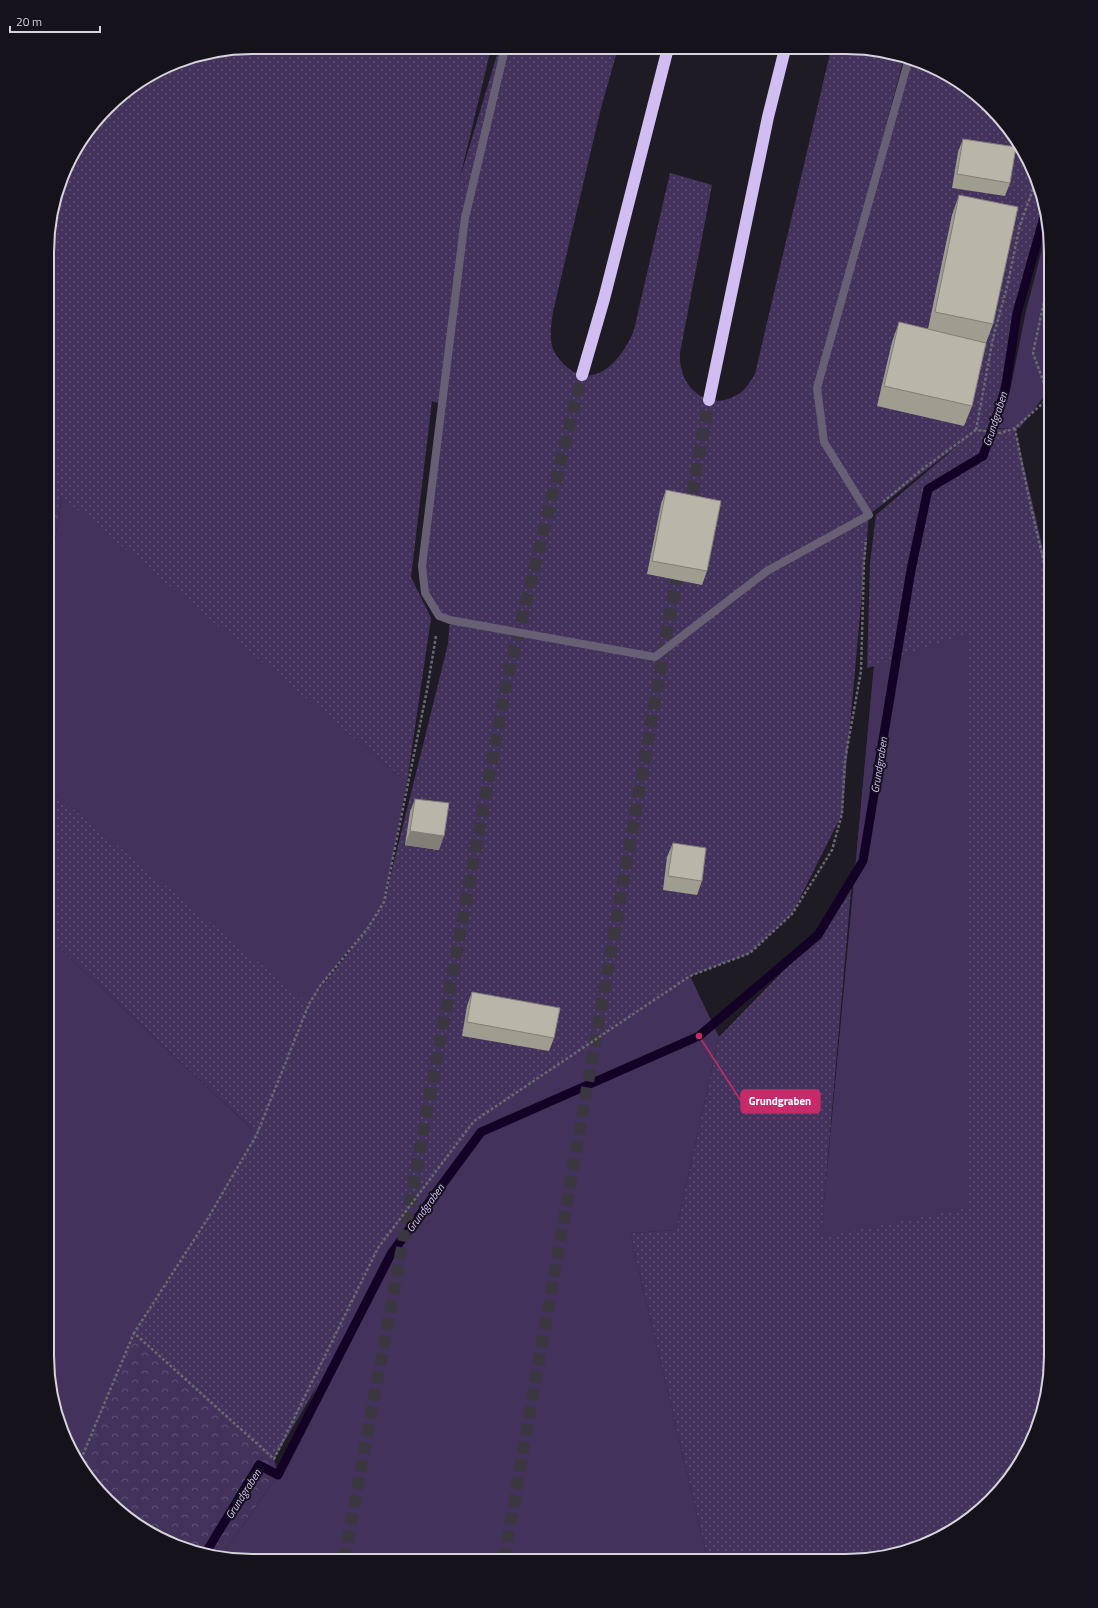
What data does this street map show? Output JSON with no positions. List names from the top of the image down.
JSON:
{
  "water": ["Grundgraben"],
  "places": ["Grundgraben"],
  "scale_bar": "20 m"
}
